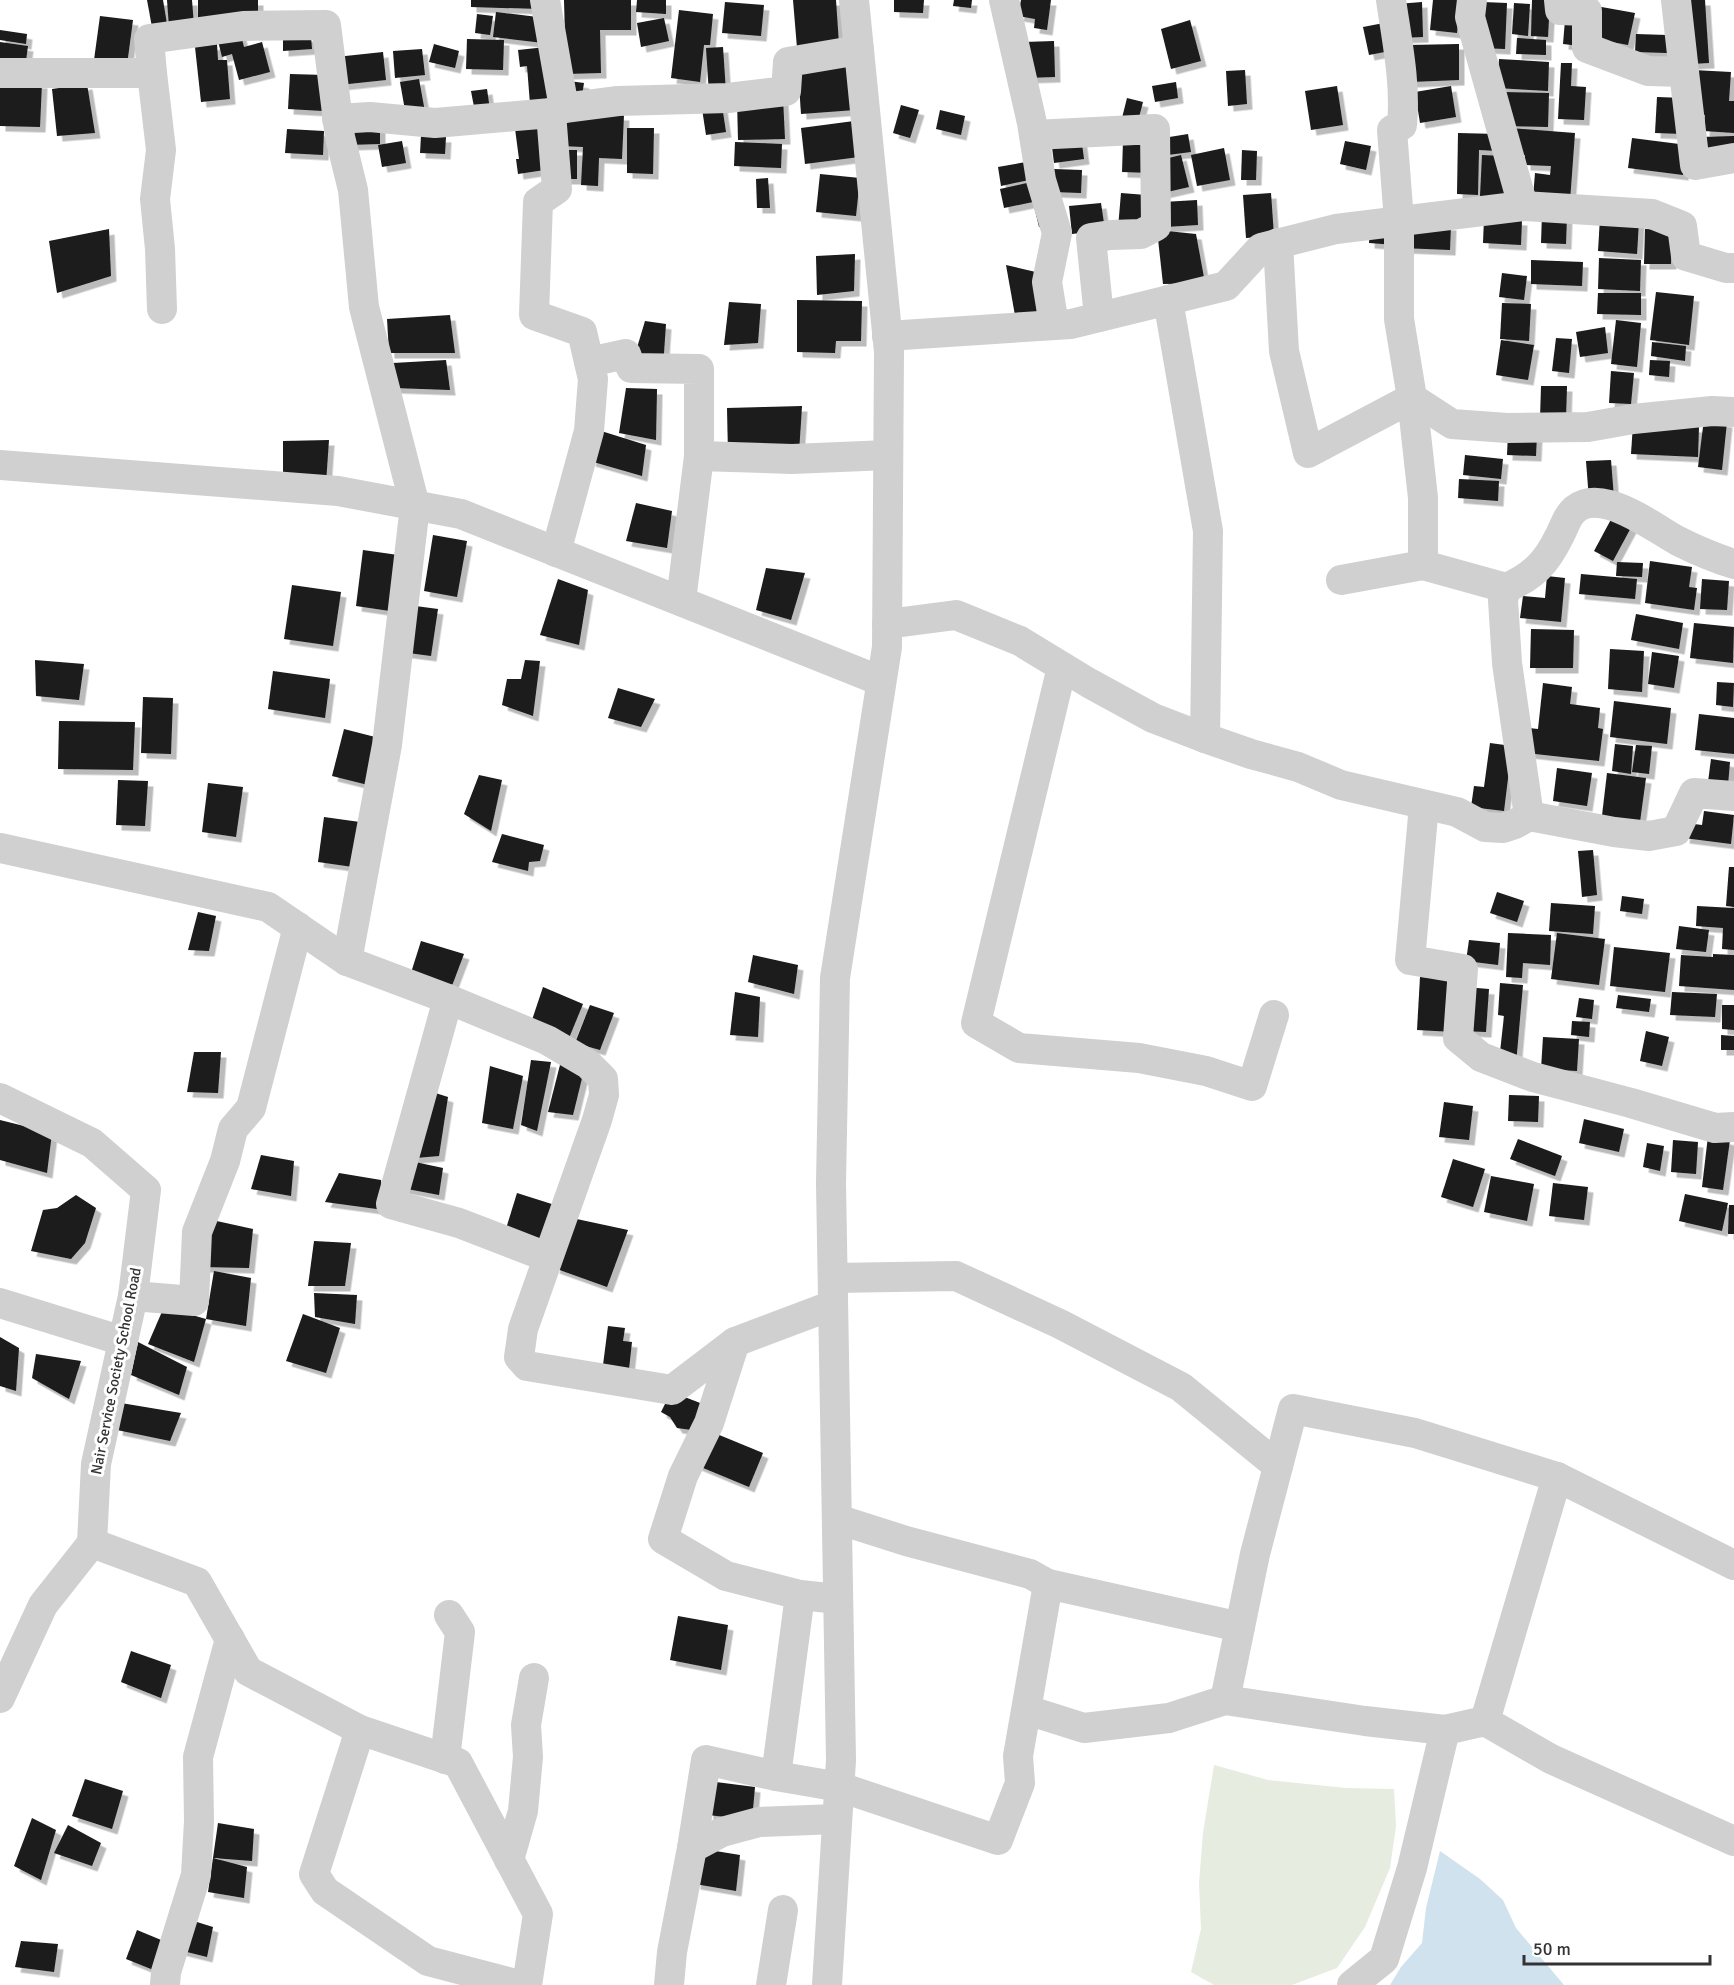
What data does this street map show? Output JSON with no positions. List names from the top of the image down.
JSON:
{
  "streets": {
    "street": ["Nair Service Society School Road"]
  },
  "scale_bar": "50 m"
}
